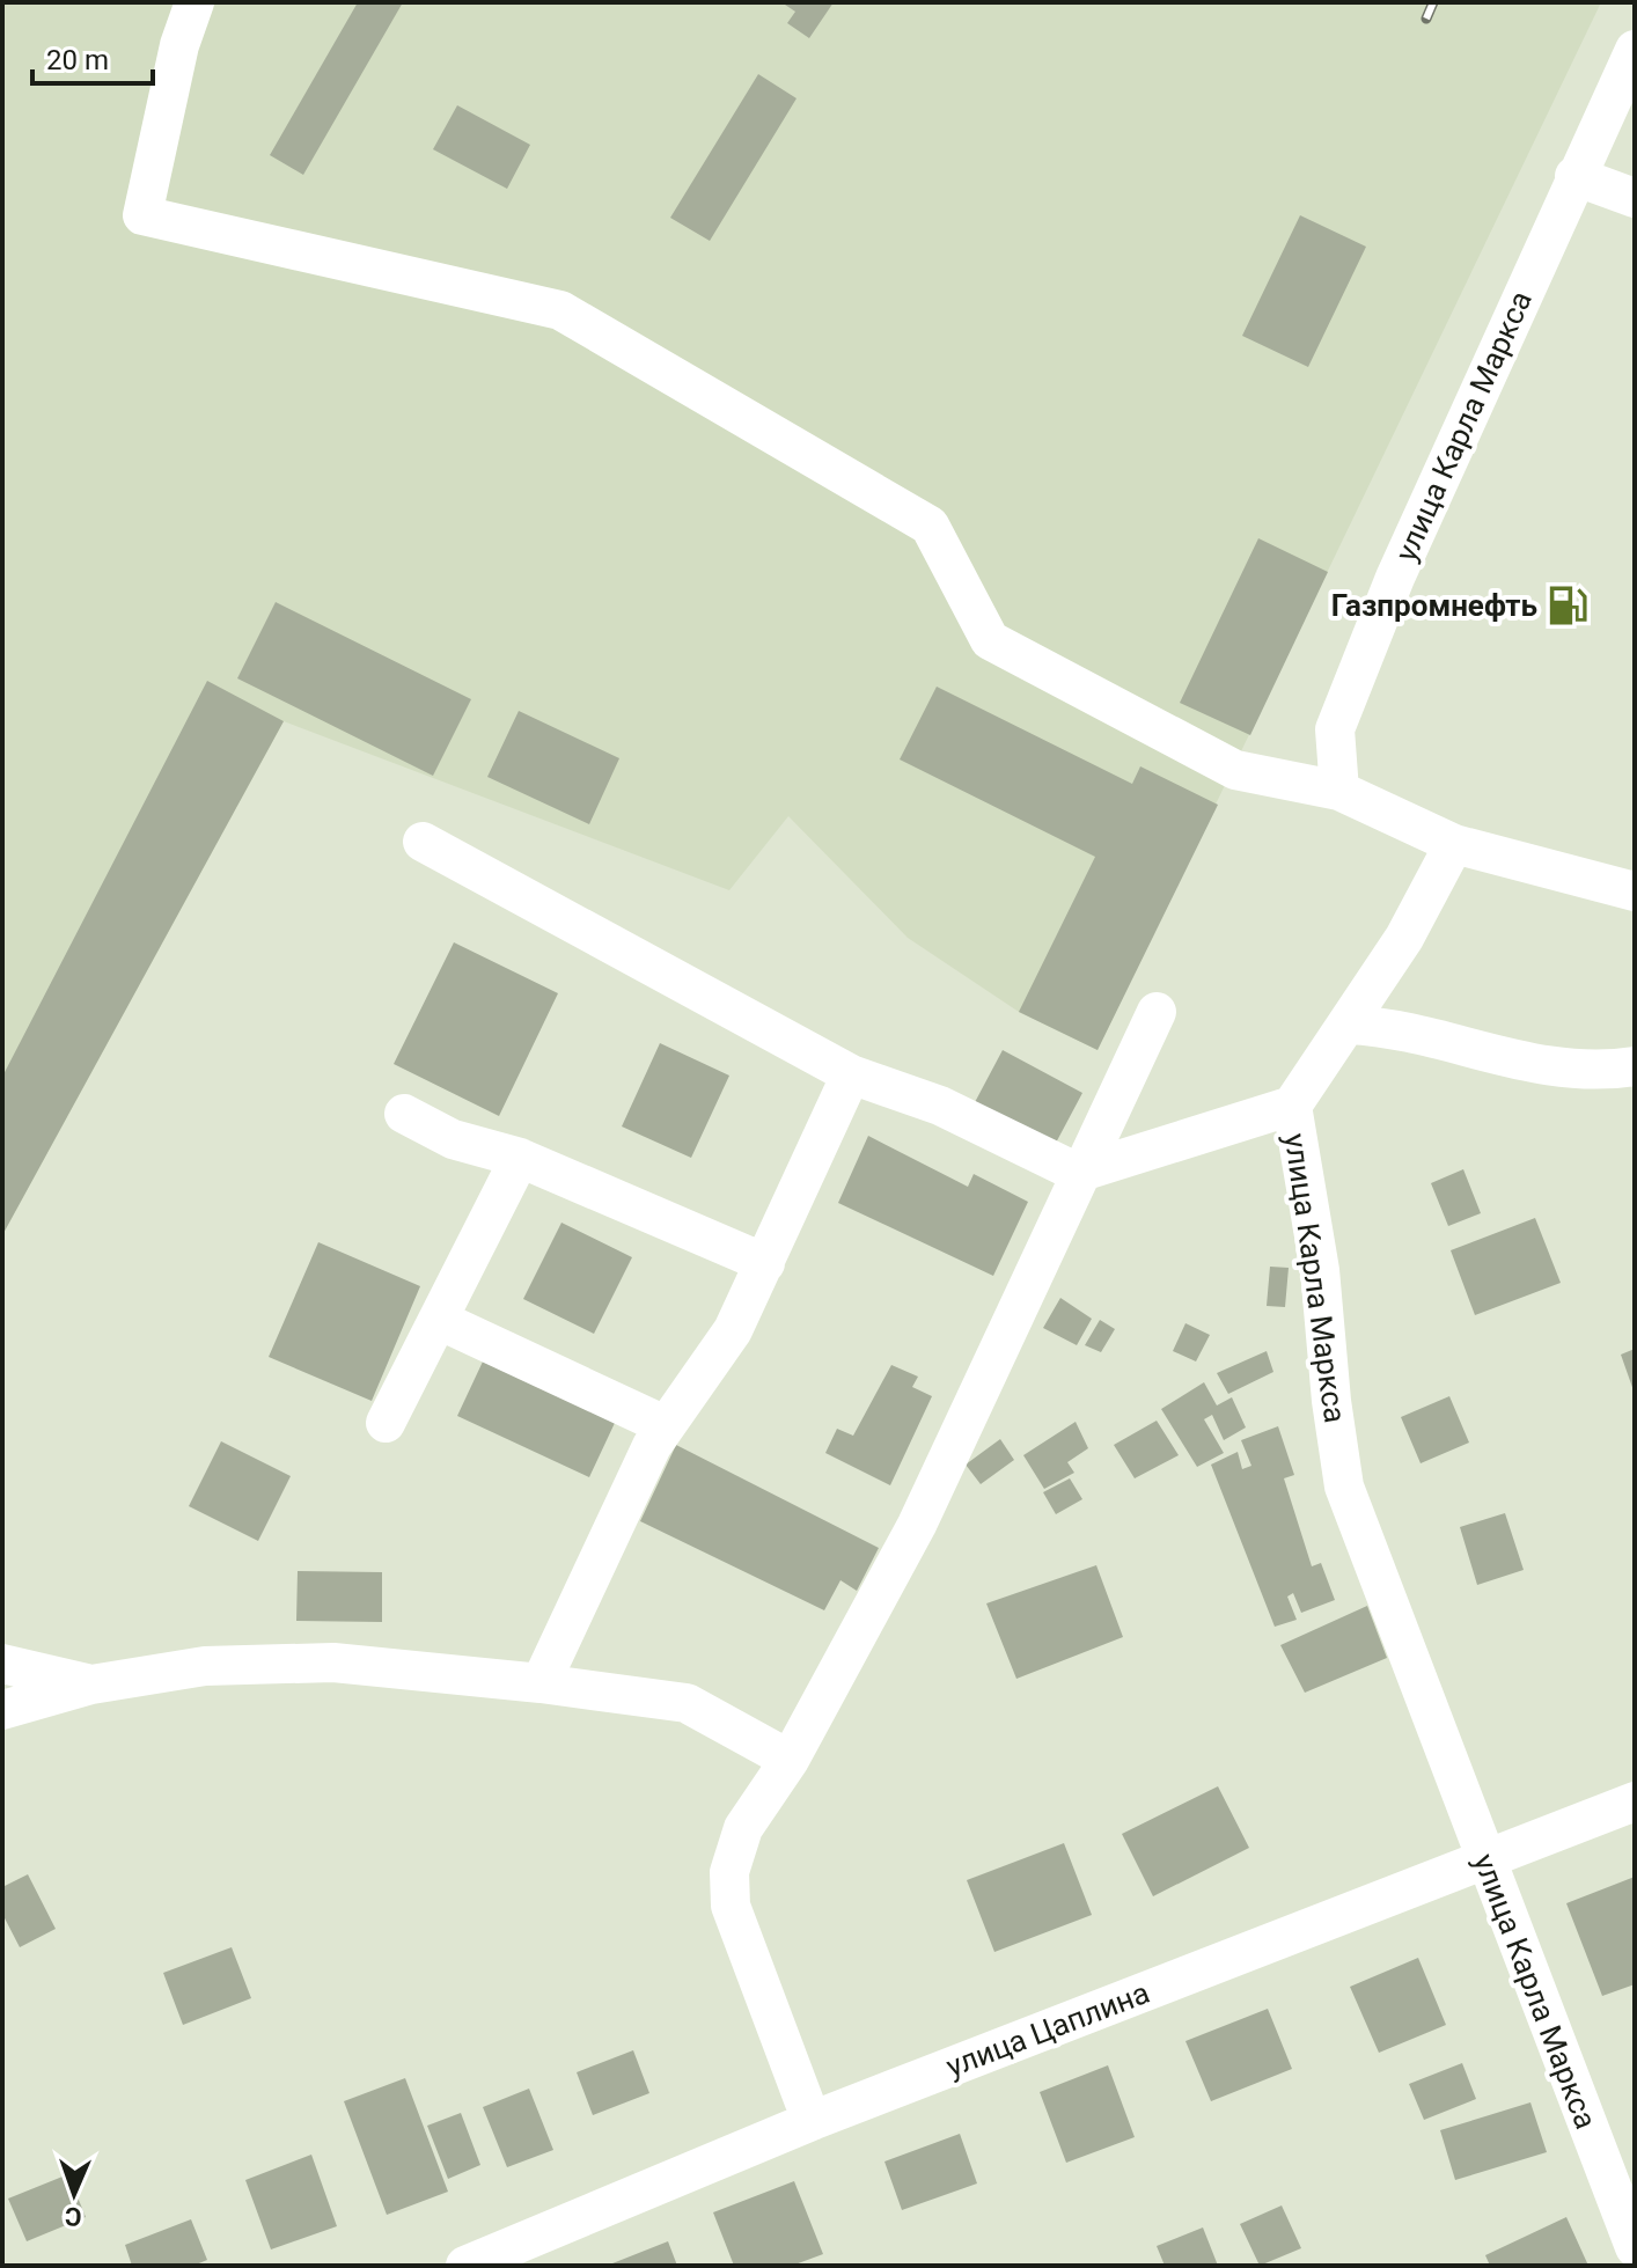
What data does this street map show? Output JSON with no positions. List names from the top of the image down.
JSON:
{
  "streets": {
    "street": ["улица Карла Маркса", "улица Цаплина"]
  },
  "crossings": [
    ["улица Карла Маркса", "улица Цаплина"]
  ],
  "places": {
    "fuel station": ["Газпромнефть"]
  },
  "scale_bar": "20 m",
  "north": "bottom"
}
